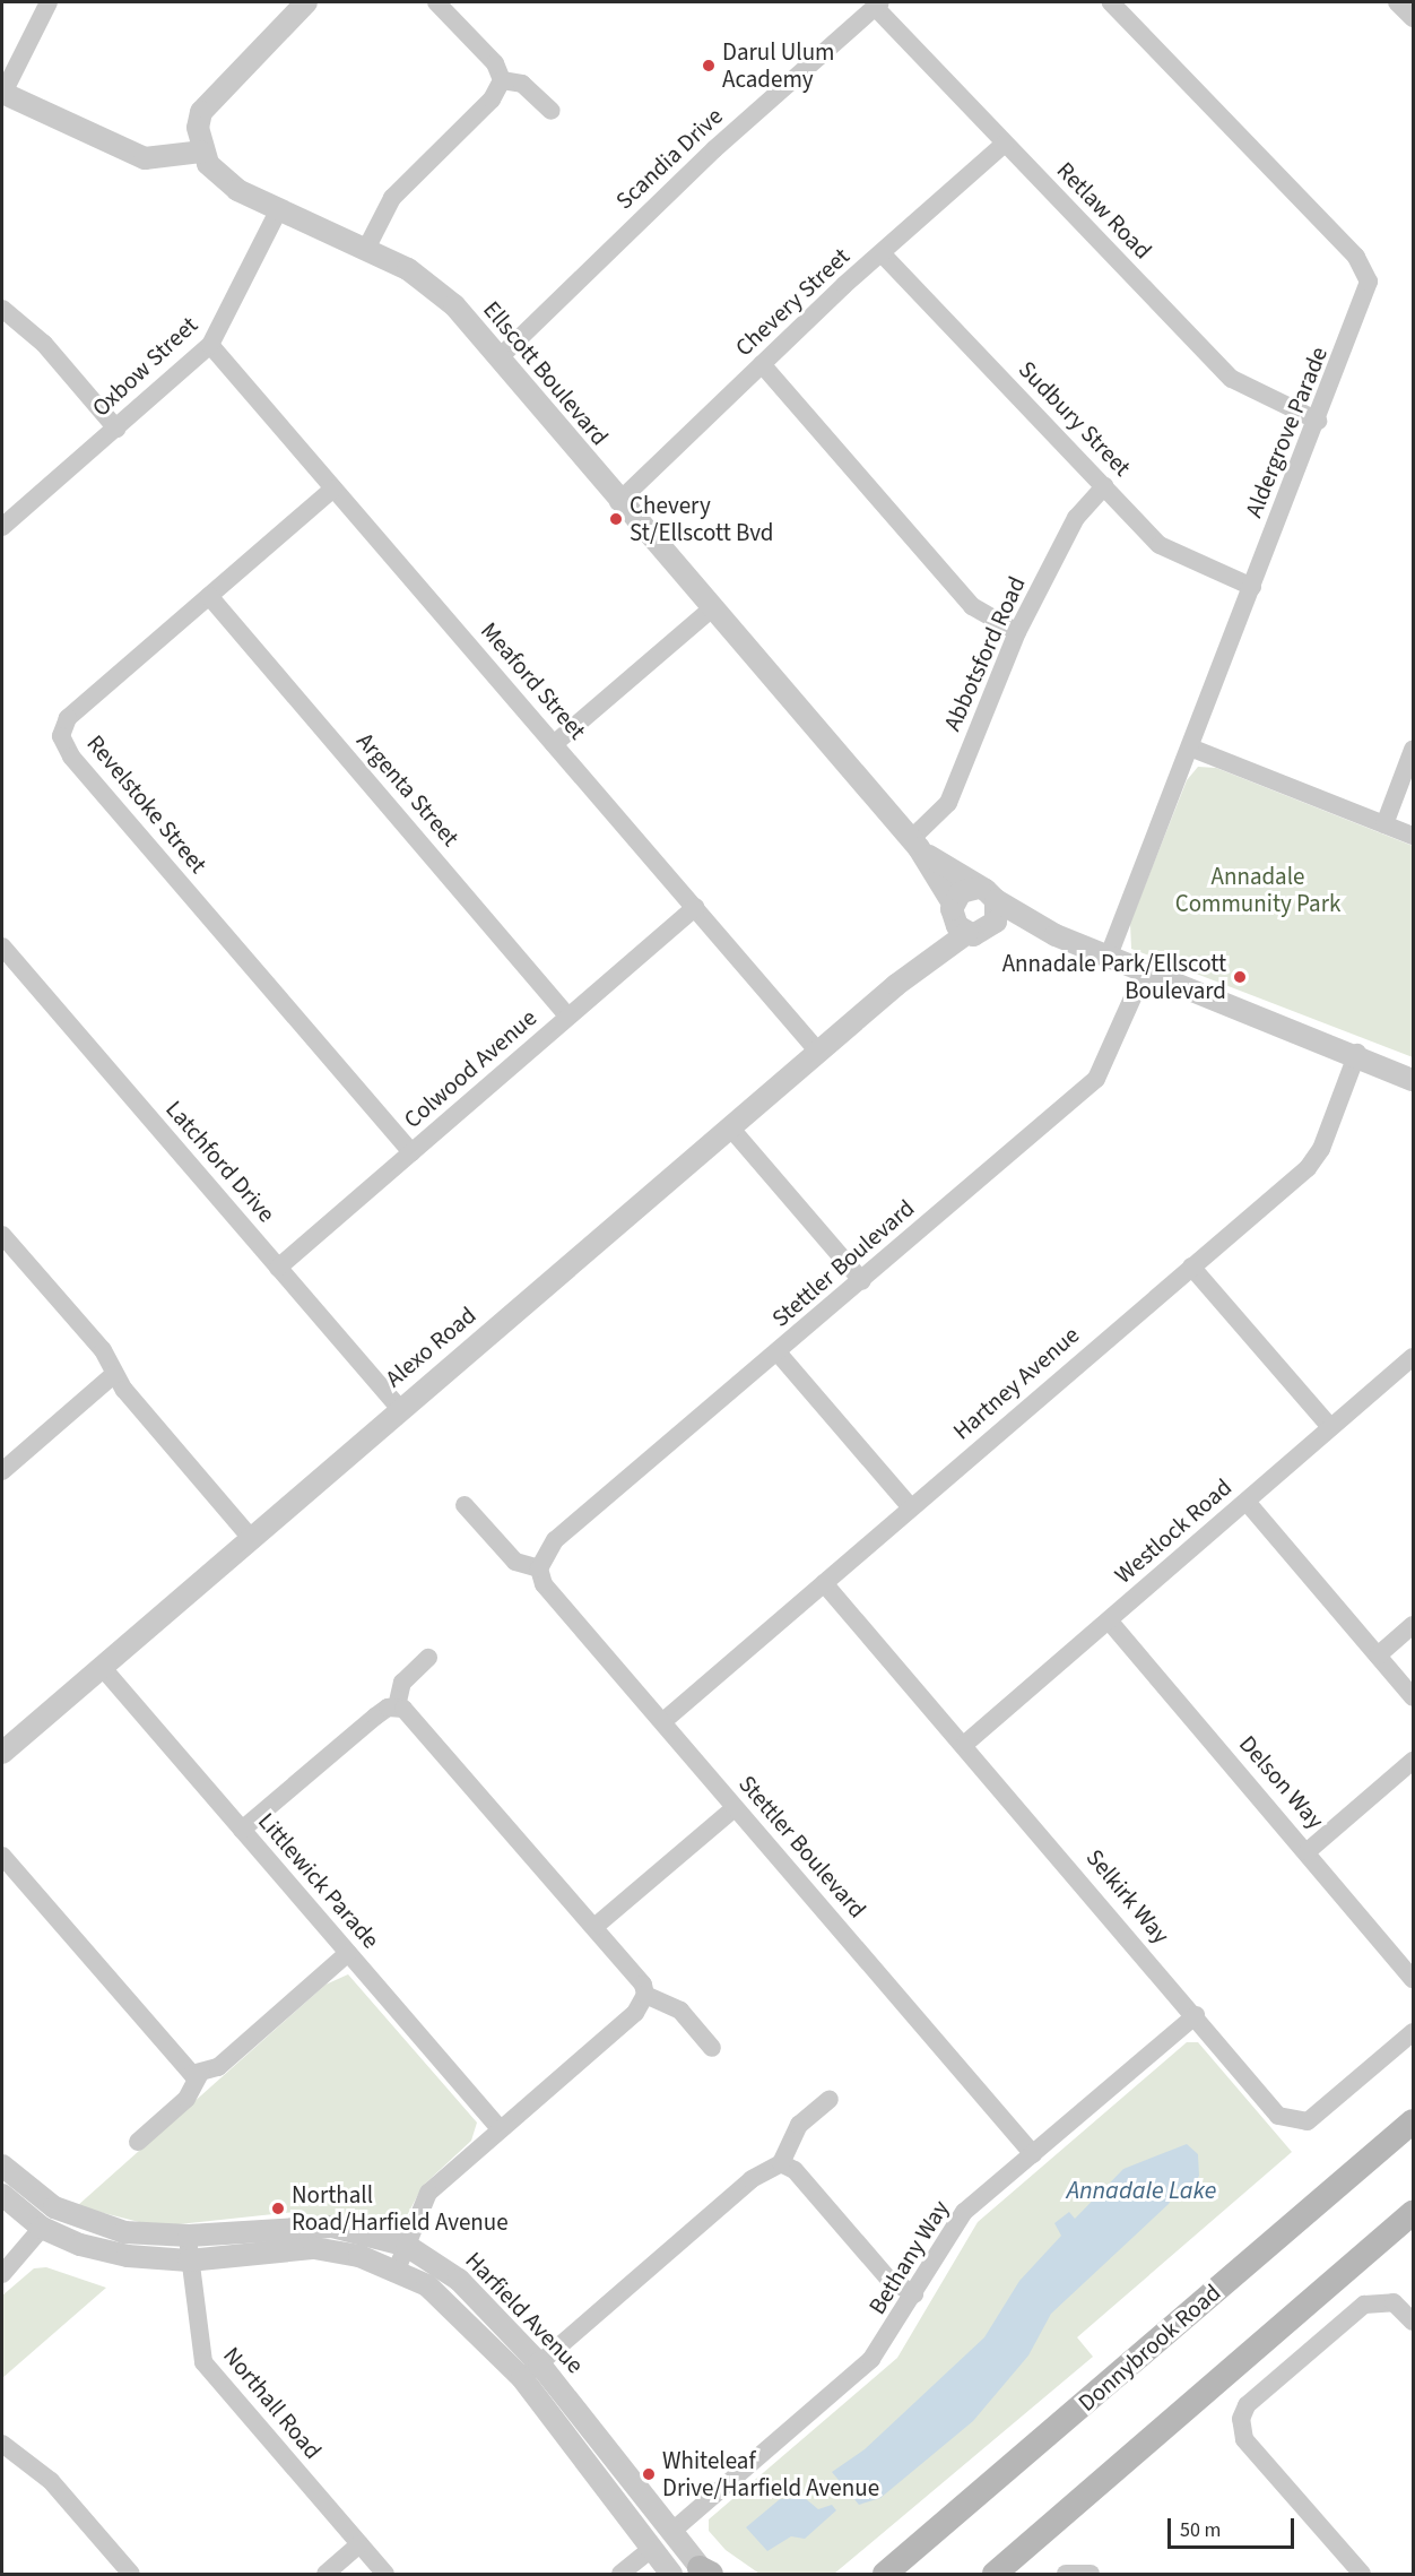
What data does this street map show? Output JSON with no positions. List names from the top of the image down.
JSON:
{
  "streets": {
    "main road": ["Donnybrook Road"],
    "street": [
      "Scandia Drive",
      "Retlaw Road",
      "Chevery Street",
      "Oxbow Street",
      "Ellscott Boulevard",
      "Sudbury Street",
      "Aldergrove Parade",
      "Abbotsford Road",
      "Meaford Street",
      "Argenta Street",
      "Revelstoke Street",
      "Colwood Avenue",
      "Latchford Drive",
      "Stettler Boulevard",
      "Alexo Road",
      "Hartney Avenue",
      "Westlock Road",
      "Delson Way",
      "Littlewick Parade",
      "Selkirk Way",
      "Bethany Way",
      "Harfield Avenue",
      "Northall Road"
    ]
  },
  "crossings": [
    ["Scandia Drive", "Retlaw Road"],
    ["Scandia Drive", "Ellscott Boulevard"],
    ["Retlaw Road", "Chevery Street"],
    ["Retlaw Road", "Aldergrove Parade"],
    ["Chevery Street", "Ellscott Boulevard"],
    ["Chevery Street", "Sudbury Street"],
    ["Oxbow Street", "Ellscott Boulevard"],
    ["Oxbow Street", "Meaford Street"],
    ["Ellscott Boulevard", "Aldergrove Parade"],
    ["Ellscott Boulevard", "Abbotsford Road"],
    ["Ellscott Boulevard", "Stettler Boulevard"],
    ["Ellscott Boulevard", "Alexo Road"],
    ["Ellscott Boulevard", "Hartney Avenue"],
    ["Sudbury Street", "Aldergrove Parade"],
    ["Sudbury Street", "Abbotsford Road"],
    ["Meaford Street", "Revelstoke Street"],
    ["Meaford Street", "Colwood Avenue"],
    ["Meaford Street", "Alexo Road"],
    ["Argenta Street", "Revelstoke Street"],
    ["Argenta Street", "Colwood Avenue"],
    ["Revelstoke Street", "Colwood Avenue"],
    ["Colwood Avenue", "Latchford Drive"],
    ["Latchford Drive", "Alexo Road"],
    ["Stettler Boulevard", "Hartney Avenue"],
    ["Stettler Boulevard", "Bethany Way"],
    ["Alexo Road", "Littlewick Parade"],
    ["Hartney Avenue", "Selkirk Way"],
    ["Westlock Road", "Delson Way"],
    ["Westlock Road", "Selkirk Way"],
    ["Selkirk Way", "Bethany Way"],
    ["Bethany Way", "Harfield Avenue"],
    ["Harfield Avenue", "Northall Road"]
  ],
  "water": ["Annadale Lake"],
  "parks": ["Annadale Community Park"],
  "places": [
    "Darul Ulum Academy",
    "Chevery St/Ellscott Bvd",
    "Annadale Park/Ellscott Boulevard",
    "Northall Road/Harfield Avenue",
    "Whiteleaf Drive/Harfield Avenue"
  ],
  "scale_bar": "50 m"
}
